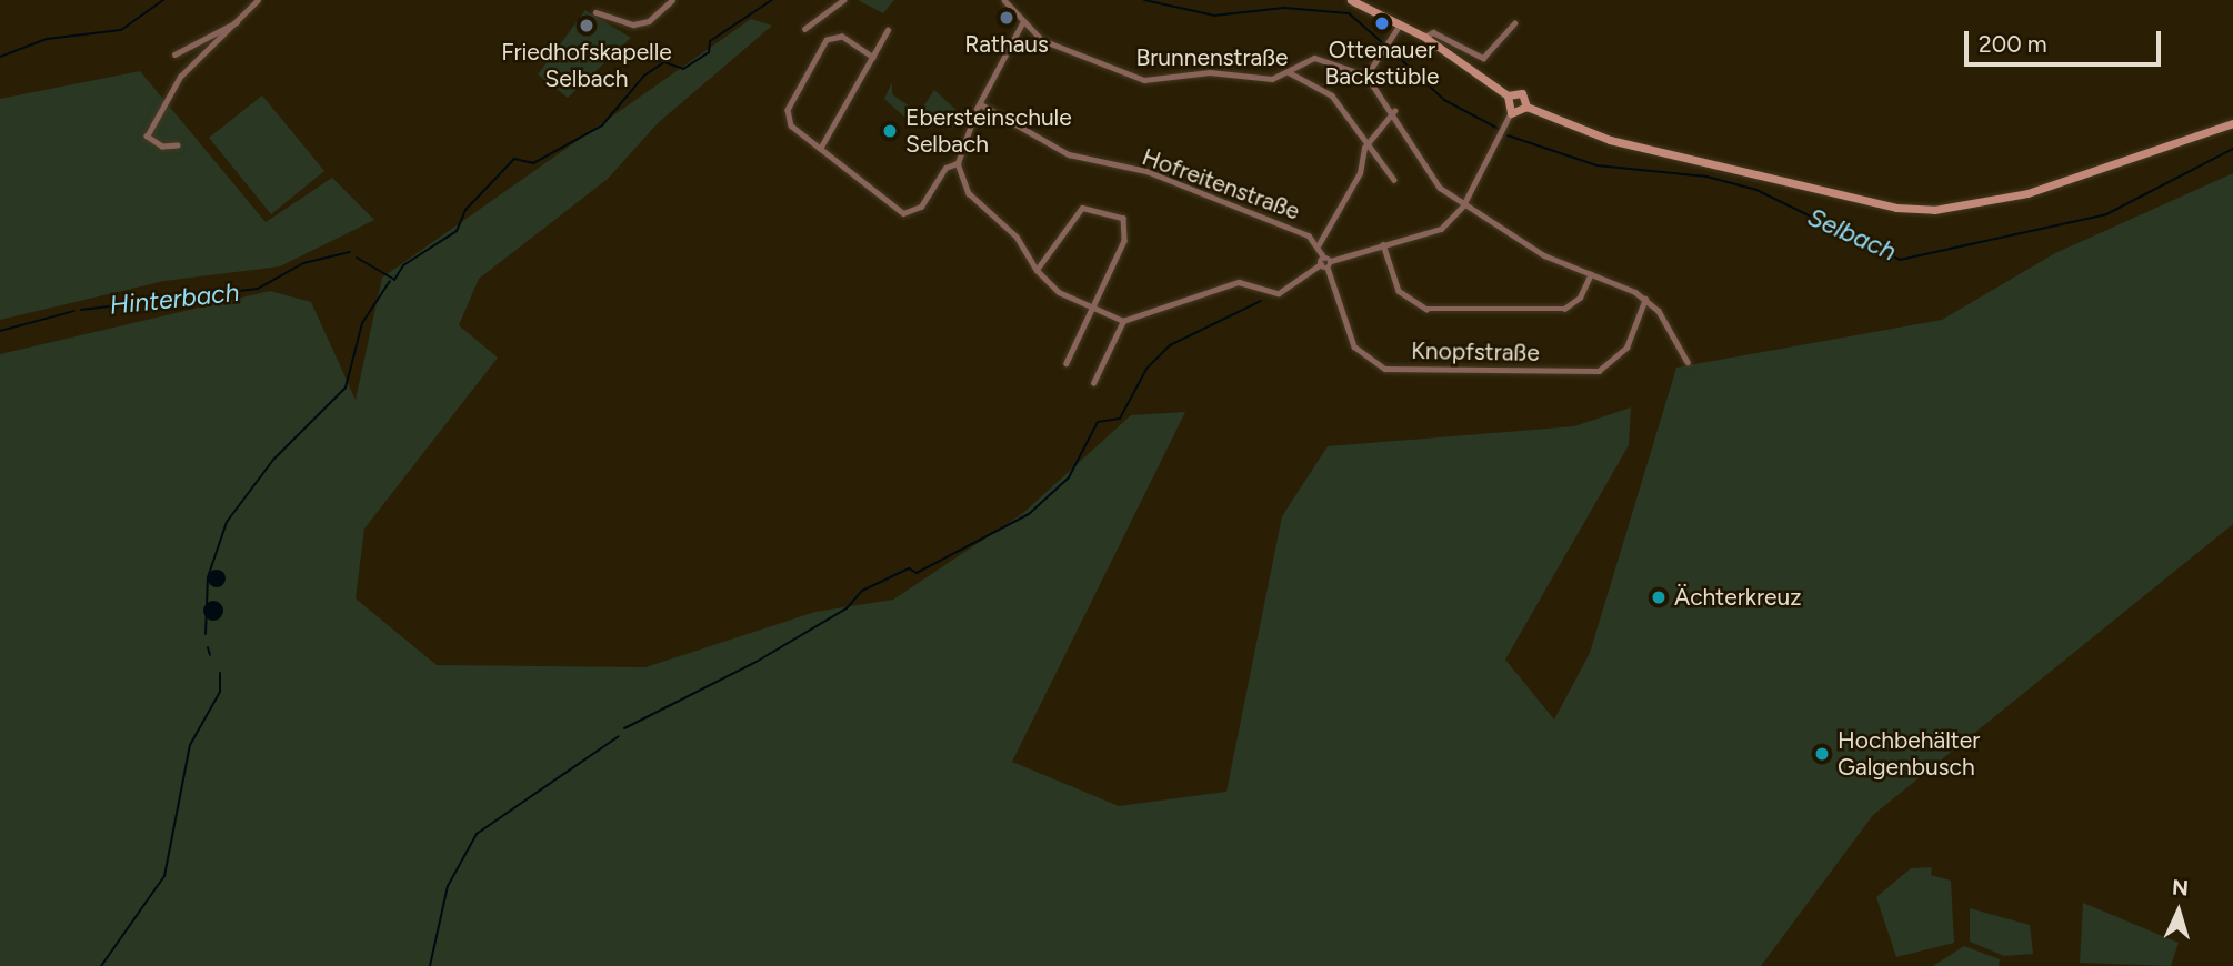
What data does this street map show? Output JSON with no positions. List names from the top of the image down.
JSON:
{
  "streets": {
    "street": ["Brunnenstraße", "Hofreitenstraße", "Knopfstraße"]
  },
  "crossings": [
    ["Brunnenstraße", "Hofreitenstraße"]
  ],
  "water": ["Selbach", "Hinterbach"],
  "places": [
    "Rathaus",
    "Ottenauer Backstüble",
    "Friedhofskapelle Selbach",
    "Ebersteinschule Selbach",
    "Ächterkreuz",
    "Hochbehälter Galgenbusch"
  ],
  "scale_bar": "200 m",
  "north": "top"
}
